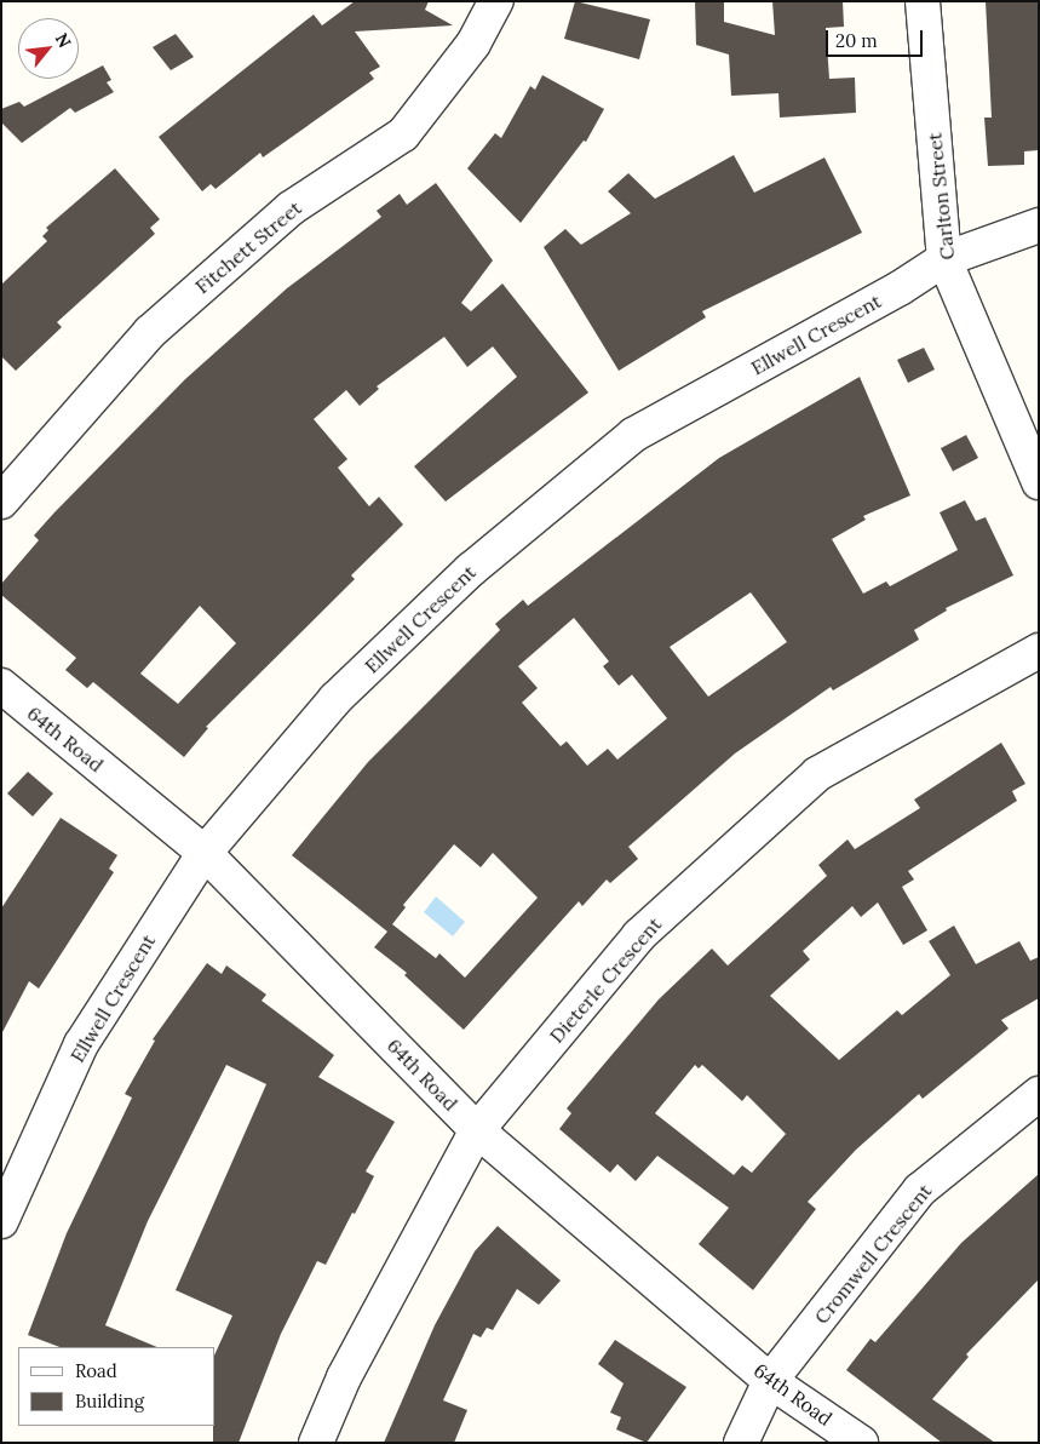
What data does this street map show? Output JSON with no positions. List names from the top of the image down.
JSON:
{
  "streets": {
    "street": [
      "Carlton Street",
      "Fitchett Street",
      "Ellwell Crescent",
      "64th Road",
      "Dieterle Crescent",
      "Cromwell Crescent"
    ]
  },
  "crossings": [
    ["Carlton Street", "Ellwell Crescent"],
    ["Ellwell Crescent", "64th Road"],
    ["64th Road", "Dieterle Crescent"],
    ["64th Road", "Cromwell Crescent"]
  ],
  "legend": ["Road", "Building"],
  "scale_bar": "20 m",
  "north": "top right"
}
